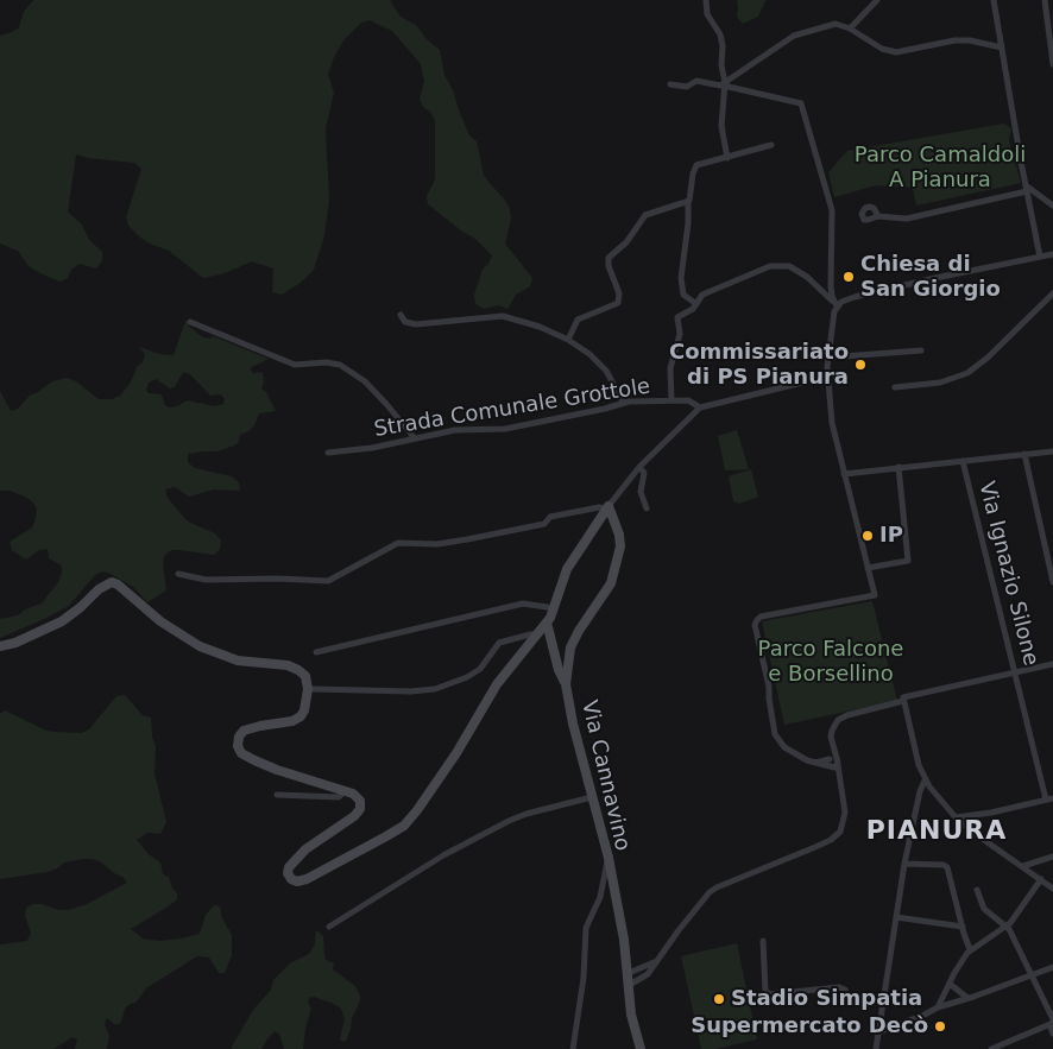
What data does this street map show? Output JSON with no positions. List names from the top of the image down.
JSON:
{
  "streets": {
    "street": ["Strada Comunale Grottole", "Via Ignazio Silone", "Via Cannavino"]
  },
  "districts": ["PIANURA"],
  "parks": ["Parco Camaldoli A Pianura", "Parco Falcone e Borsellino"],
  "places": [
    "Chiesa di San Giorgio",
    "Commissariato di PS Pianura",
    "IP",
    "Stadio Simpatia",
    "Supermercato Decò"
  ]
}
